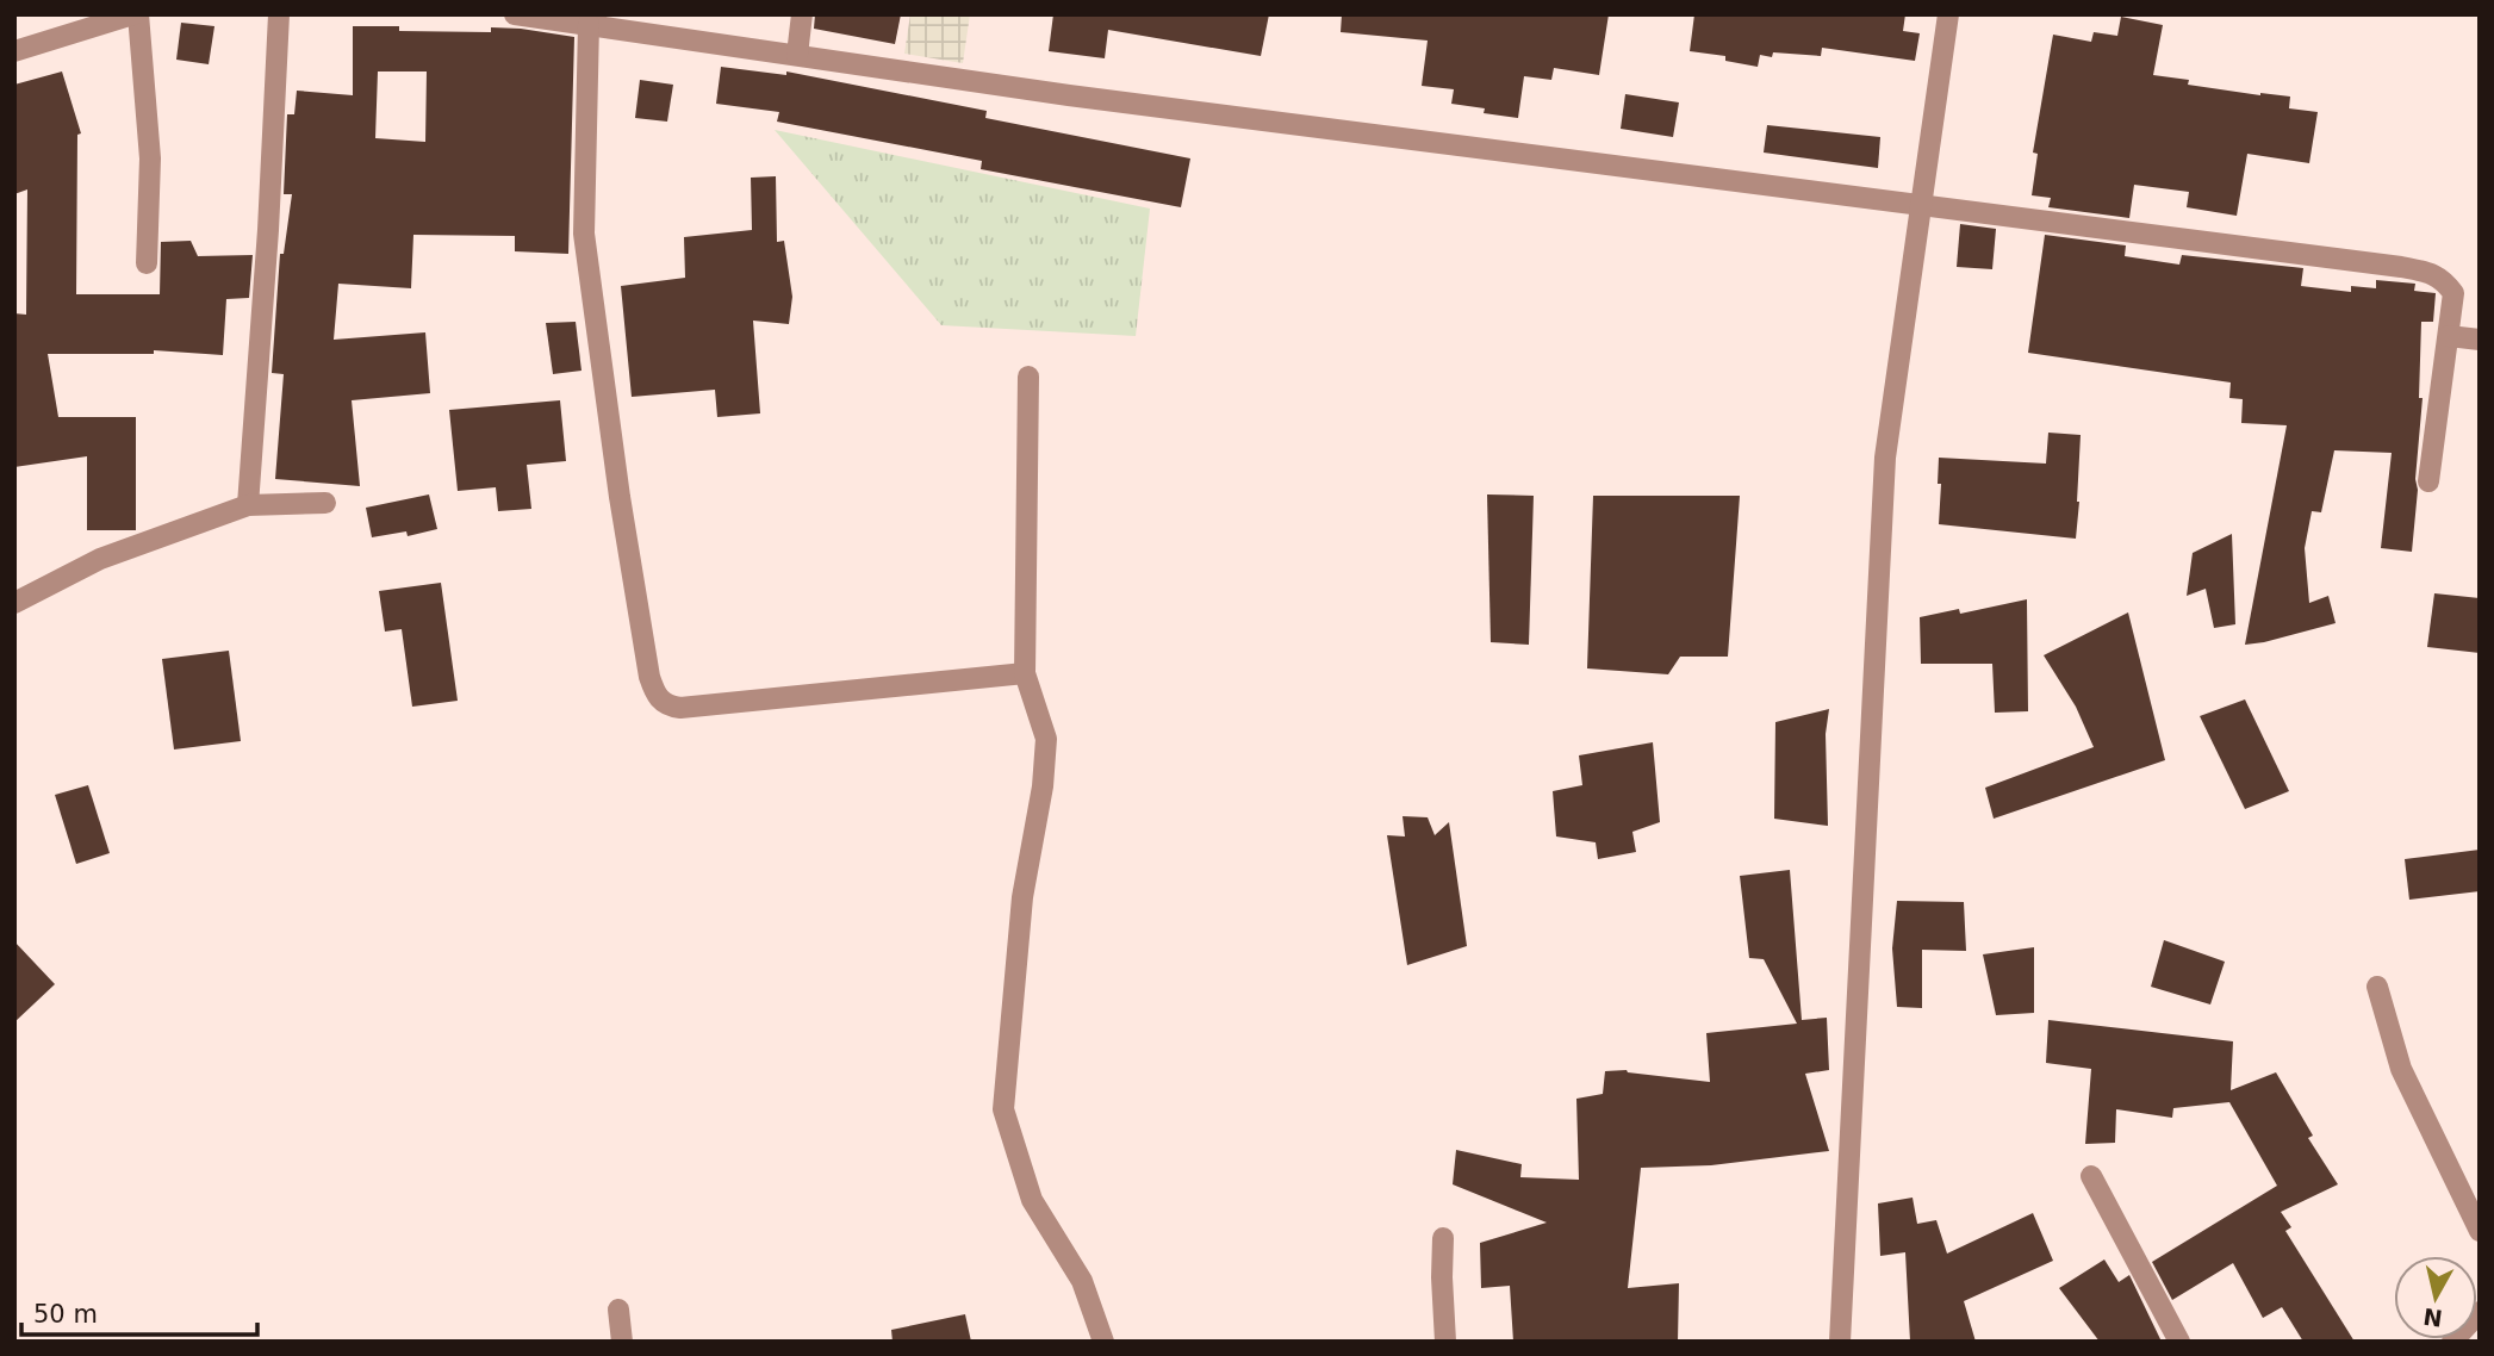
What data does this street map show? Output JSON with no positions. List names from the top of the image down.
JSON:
{
  "scale_bar": "50 m",
  "north": "bottom"
}
